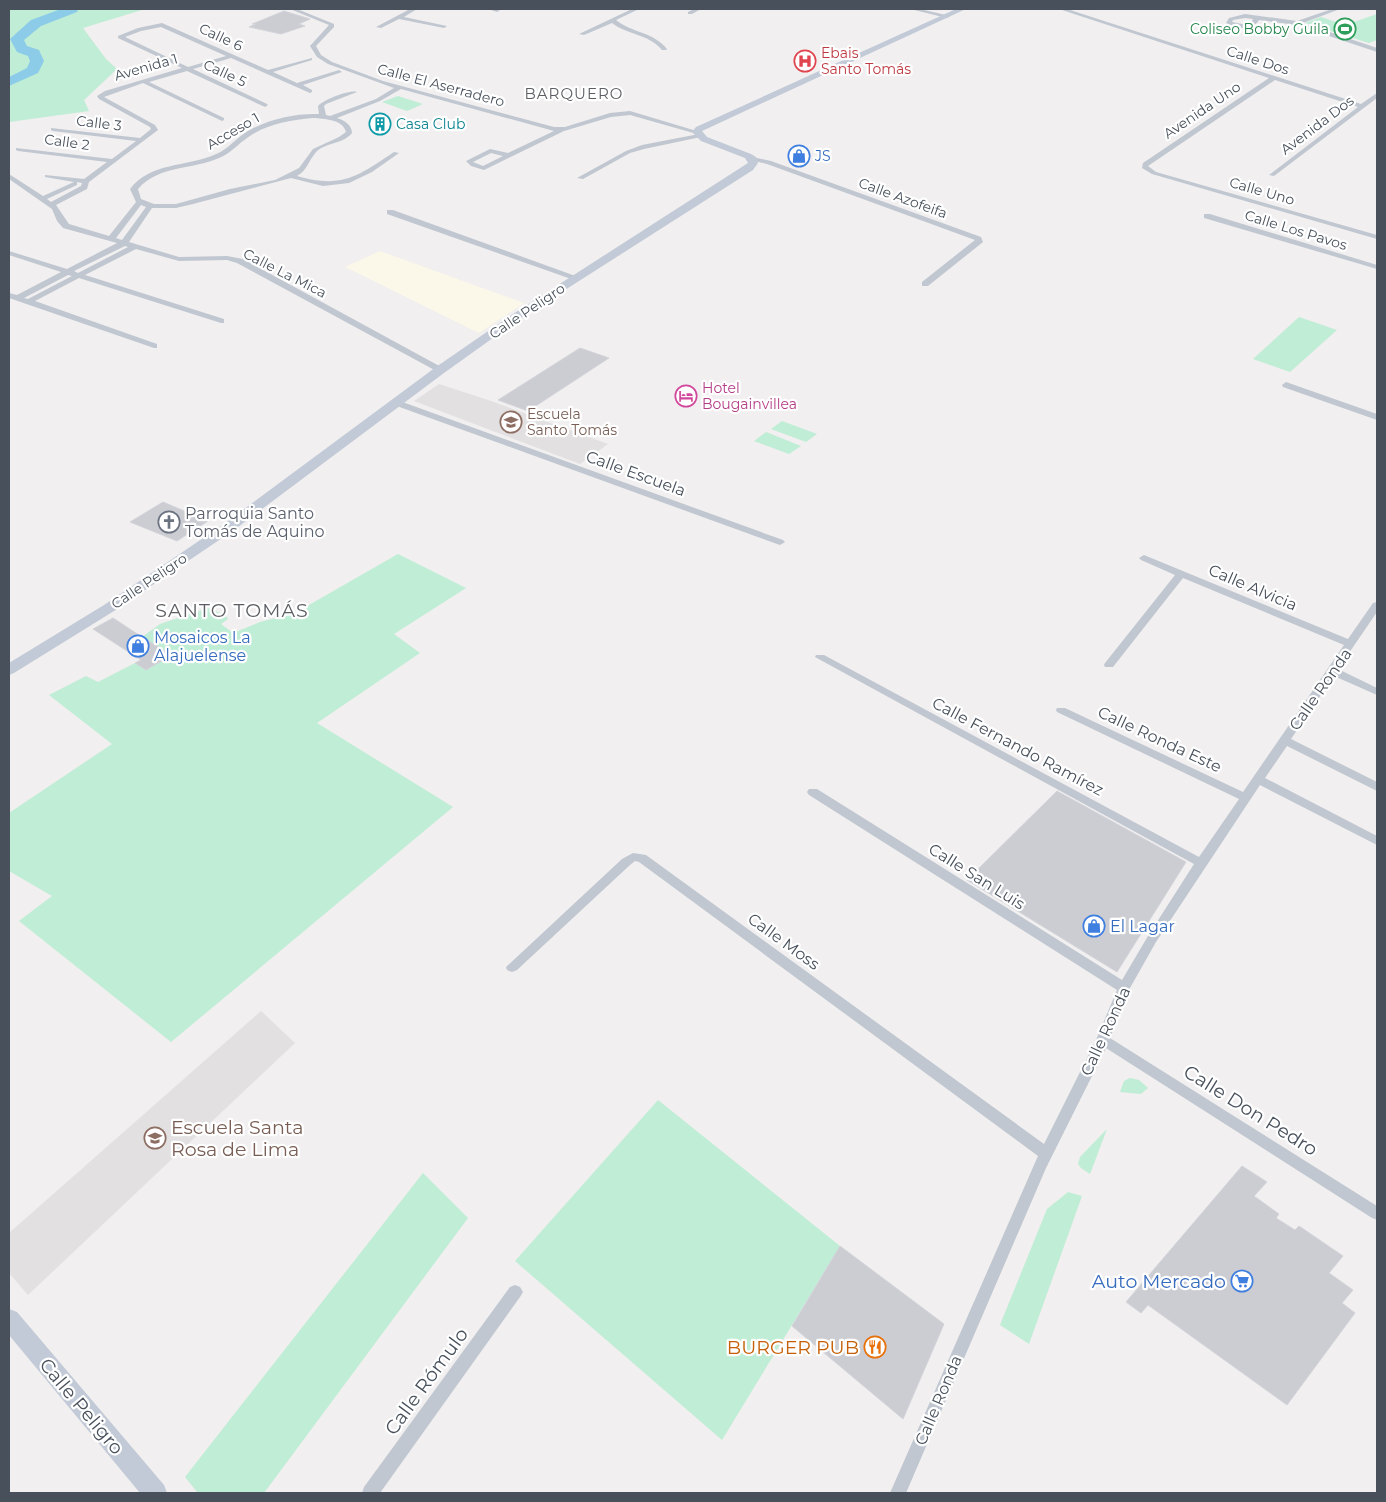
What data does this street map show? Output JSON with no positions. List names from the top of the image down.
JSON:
{
  "streets": {
    "main road": ["Calle Peligro"],
    "street": [
      "Calle 6",
      "Calle Dos",
      "Avenida 1",
      "Calle 5",
      "Calle El Aserradero",
      "Avenida Uno",
      "Calle 3",
      "Avenida Dos",
      "Acceso 1",
      "Calle 2",
      "Calle Uno",
      "Calle Azofeifa",
      "Calle Los Pavos",
      "Calle La Mica",
      "Calle Escuela",
      "Calle Alvicia",
      "Calle Ronda",
      "Calle Ronda Este",
      "Calle Fernando Ramírez",
      "Calle San Luis",
      "Calle Moss",
      "Calle Don Pedro",
      "Calle Rómulo"
    ]
  },
  "crossings": [
    ["Calle 6", "Avenida 1"],
    ["Calle 6", "Calle 5"],
    ["Calle Dos", "Avenida Uno"],
    ["Calle Dos", "Avenida Dos"],
    ["Avenida 1", "Calle 5"],
    ["Avenida 1", "Calle 3"],
    ["Avenida Uno", "Calle Uno"],
    ["Calle Azofeifa", "Calle Peligro"],
    ["Calle La Mica", "Calle Peligro"],
    ["Calle Peligro", "Calle Escuela"],
    ["Calle Alvicia", "Calle Ronda"],
    ["Calle Ronda", "Calle Ronda Este"],
    ["Calle Ronda", "Calle Fernando Ramírez"],
    ["Calle Ronda", "Calle San Luis"],
    ["Calle Ronda", "Calle Moss"],
    ["Calle Ronda", "Calle Don Pedro"]
  ],
  "districts": ["BARQUERO", "SANTO TOMÁS"],
  "places": {
    "sports": ["Coliseo Bobby Guila"],
    "hospital": ["Ebais Santo Tomás"],
    "building": ["Casa Club"],
    "shop": ["JS", "Mosaicos La Alajuelense", "El Lagar"],
    "hotel": ["Hotel Bougainvillea"],
    "school or university": ["Escuela Santo Tomás", "Escuela Santa Rosa de Lima"],
    "church": ["Parroquia Santo Tomás de Aquino"],
    "supermarket": ["Auto Mercado"],
    "restaurant": ["BURGER PUB"]
  }
}
